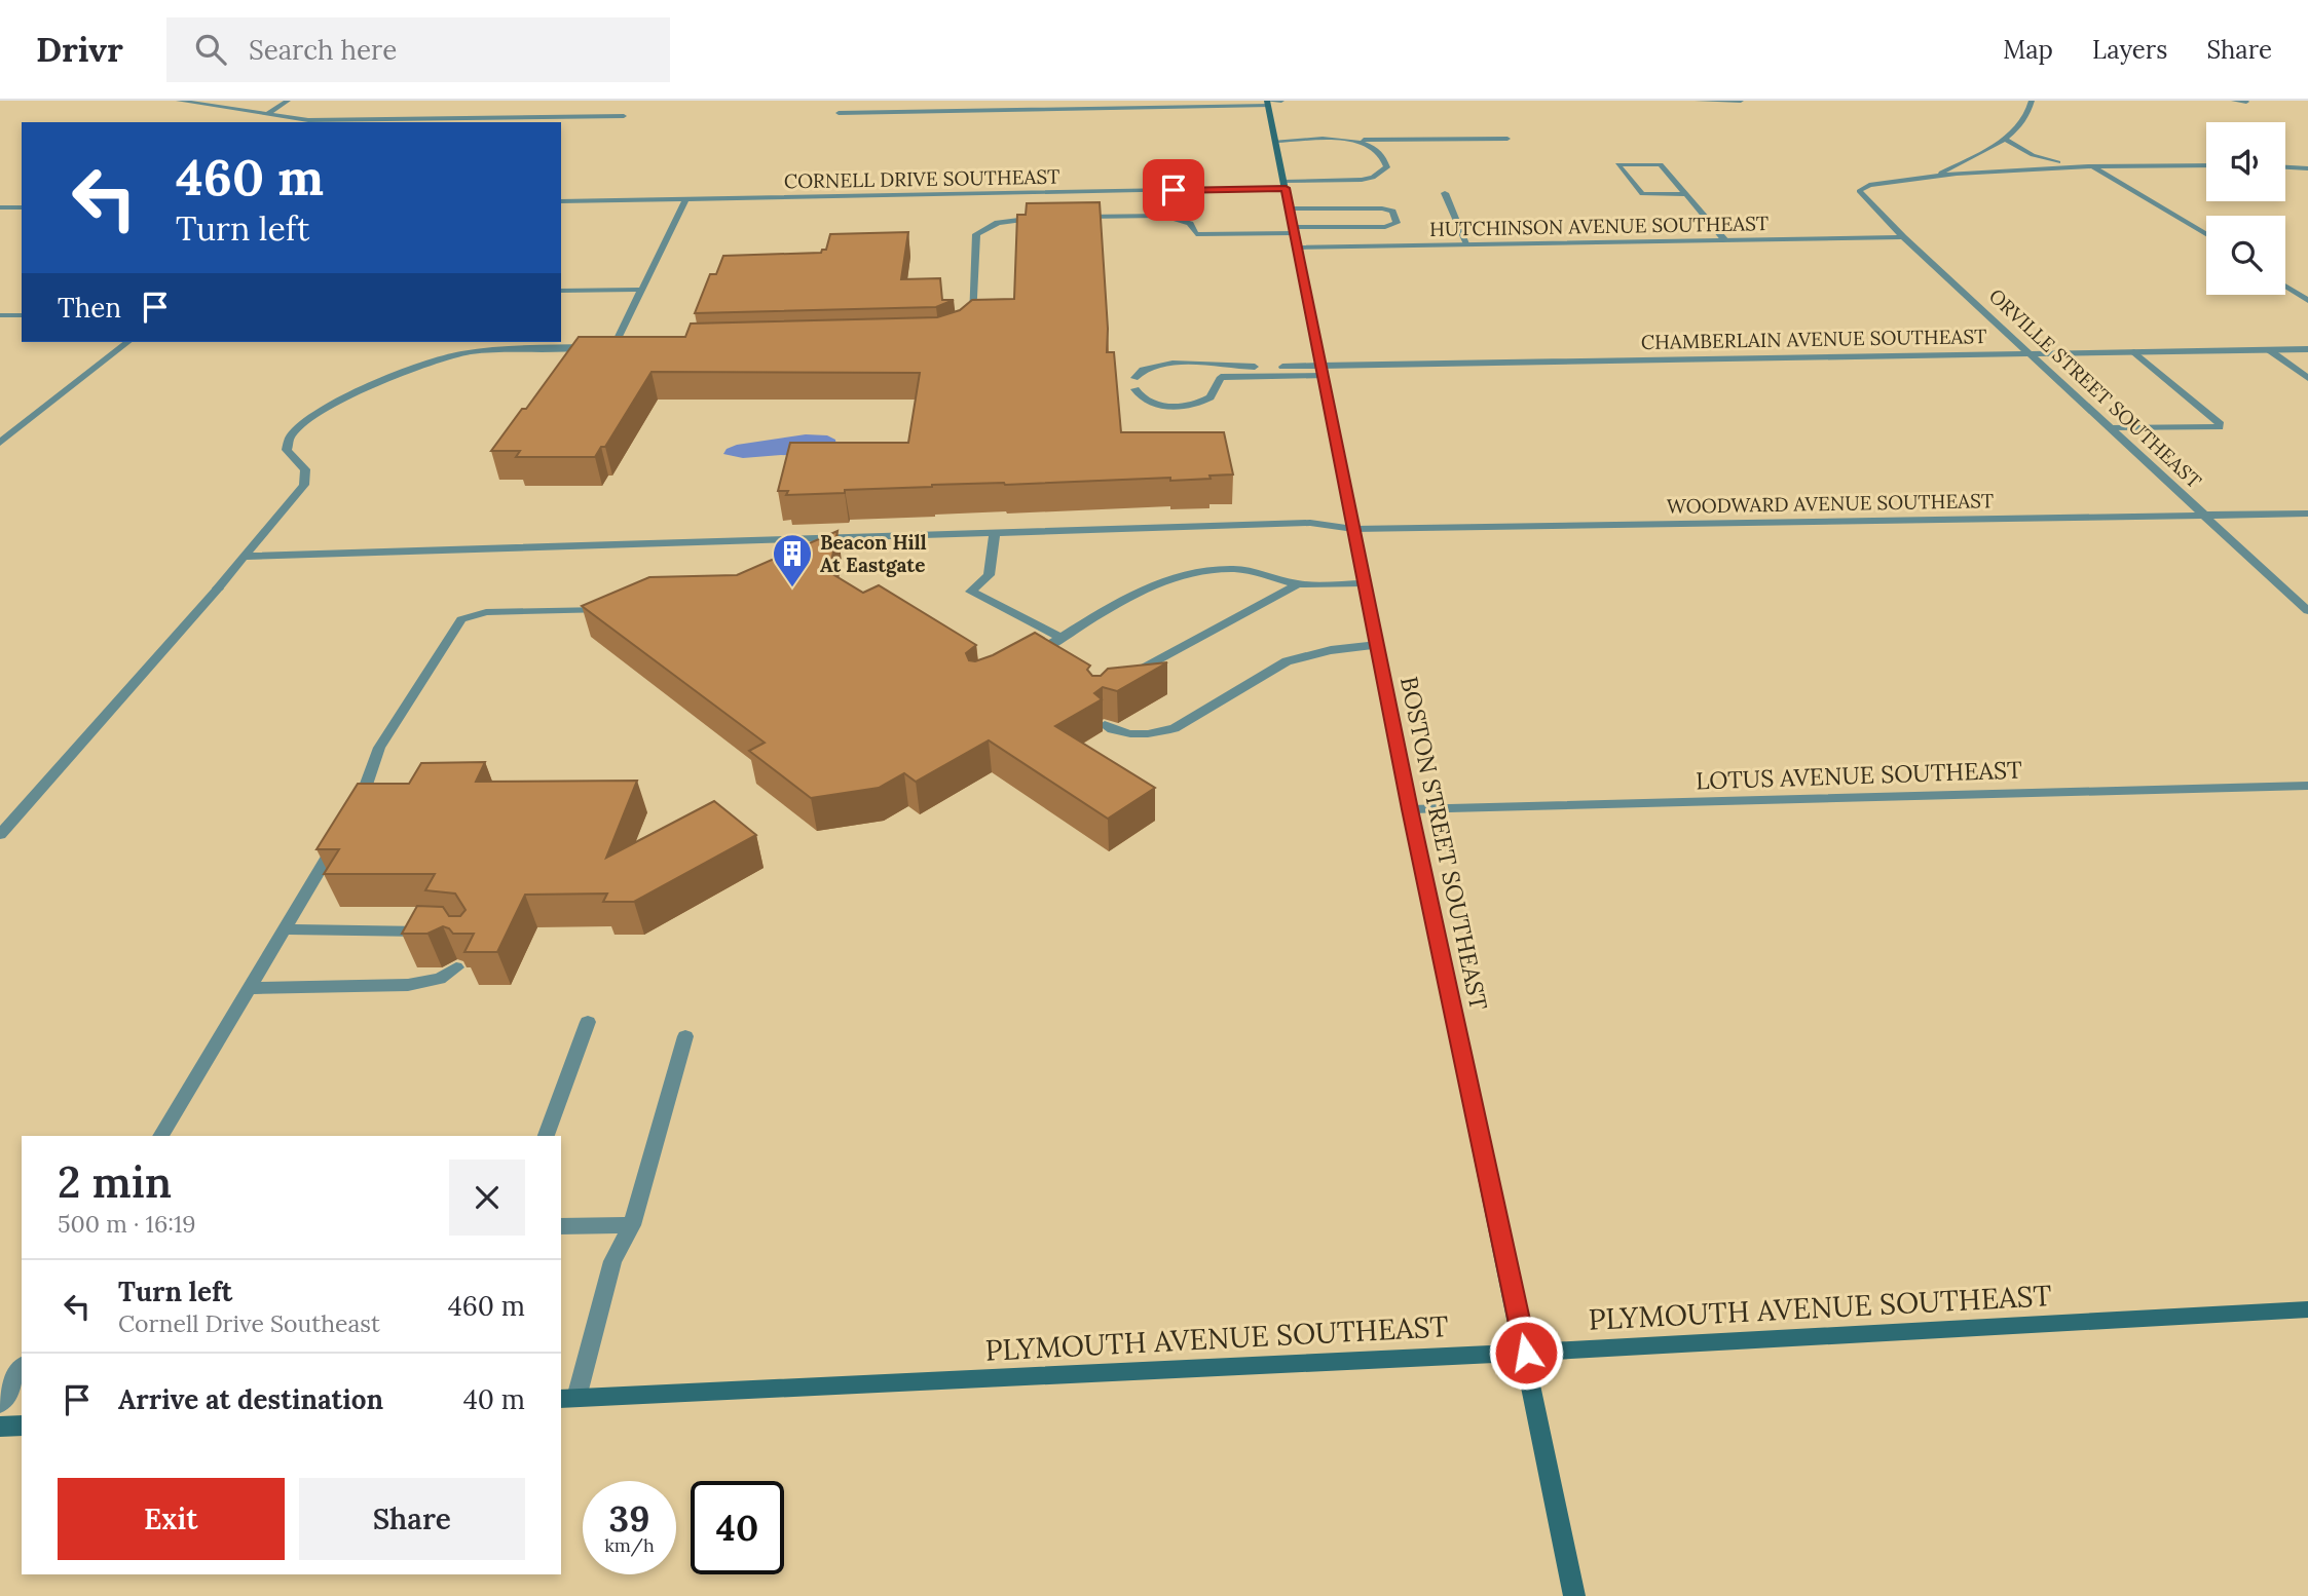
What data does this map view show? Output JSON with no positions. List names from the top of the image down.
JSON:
{
  "streets": {
    "street": [
      "CORNELL DRIVE SOUTHEAST",
      "HUTCHINSON AVENUE SOUTHEAST",
      "CHAMBERLAIN AVENUE SOUTHEAST",
      "ORVILLE STREET SOUTHEAST",
      "WOODWARD AVENUE SOUTHEAST",
      "LOTUS AVENUE SOUTHEAST",
      "BOSTON STREET SOUTHEAST",
      "PLYMOUTH AVENUE SOUTHEAST"
    ]
  },
  "crossings": [
    ["CORNELL DRIVE SOUTHEAST", "BOSTON STREET SOUTHEAST"],
    ["HUTCHINSON AVENUE SOUTHEAST", "ORVILLE STREET SOUTHEAST"],
    ["HUTCHINSON AVENUE SOUTHEAST", "BOSTON STREET SOUTHEAST"],
    ["CHAMBERLAIN AVENUE SOUTHEAST", "ORVILLE STREET SOUTHEAST"],
    ["CHAMBERLAIN AVENUE SOUTHEAST", "BOSTON STREET SOUTHEAST"],
    ["ORVILLE STREET SOUTHEAST", "WOODWARD AVENUE SOUTHEAST"],
    ["WOODWARD AVENUE SOUTHEAST", "BOSTON STREET SOUTHEAST"],
    ["LOTUS AVENUE SOUTHEAST", "BOSTON STREET SOUTHEAST"],
    ["BOSTON STREET SOUTHEAST", "PLYMOUTH AVENUE SOUTHEAST"]
  ],
  "places": {
    "building": ["Beacon Hill At Eastgate"]
  },
  "page": {
    "header": "Drivr",
    "search": "Search here",
    "nav": ["Map", "Layers", "Share"],
    "turn": ["460 m", "Turn left"],
    "then": "Then",
    "heading": ["2 min", "500 m · 16:19"],
    "list": [
      {
        "name": "Turn left",
        "note": "Cornell Drive Southeast",
        "value": "460 m"
      },
      {
        "name": "Arrive at destination",
        "value": "40 m"
      }
    ],
    "buttons": ["Exit", "Share"],
    "speed": "39 km/h",
    "limit": "40"
  }
}
